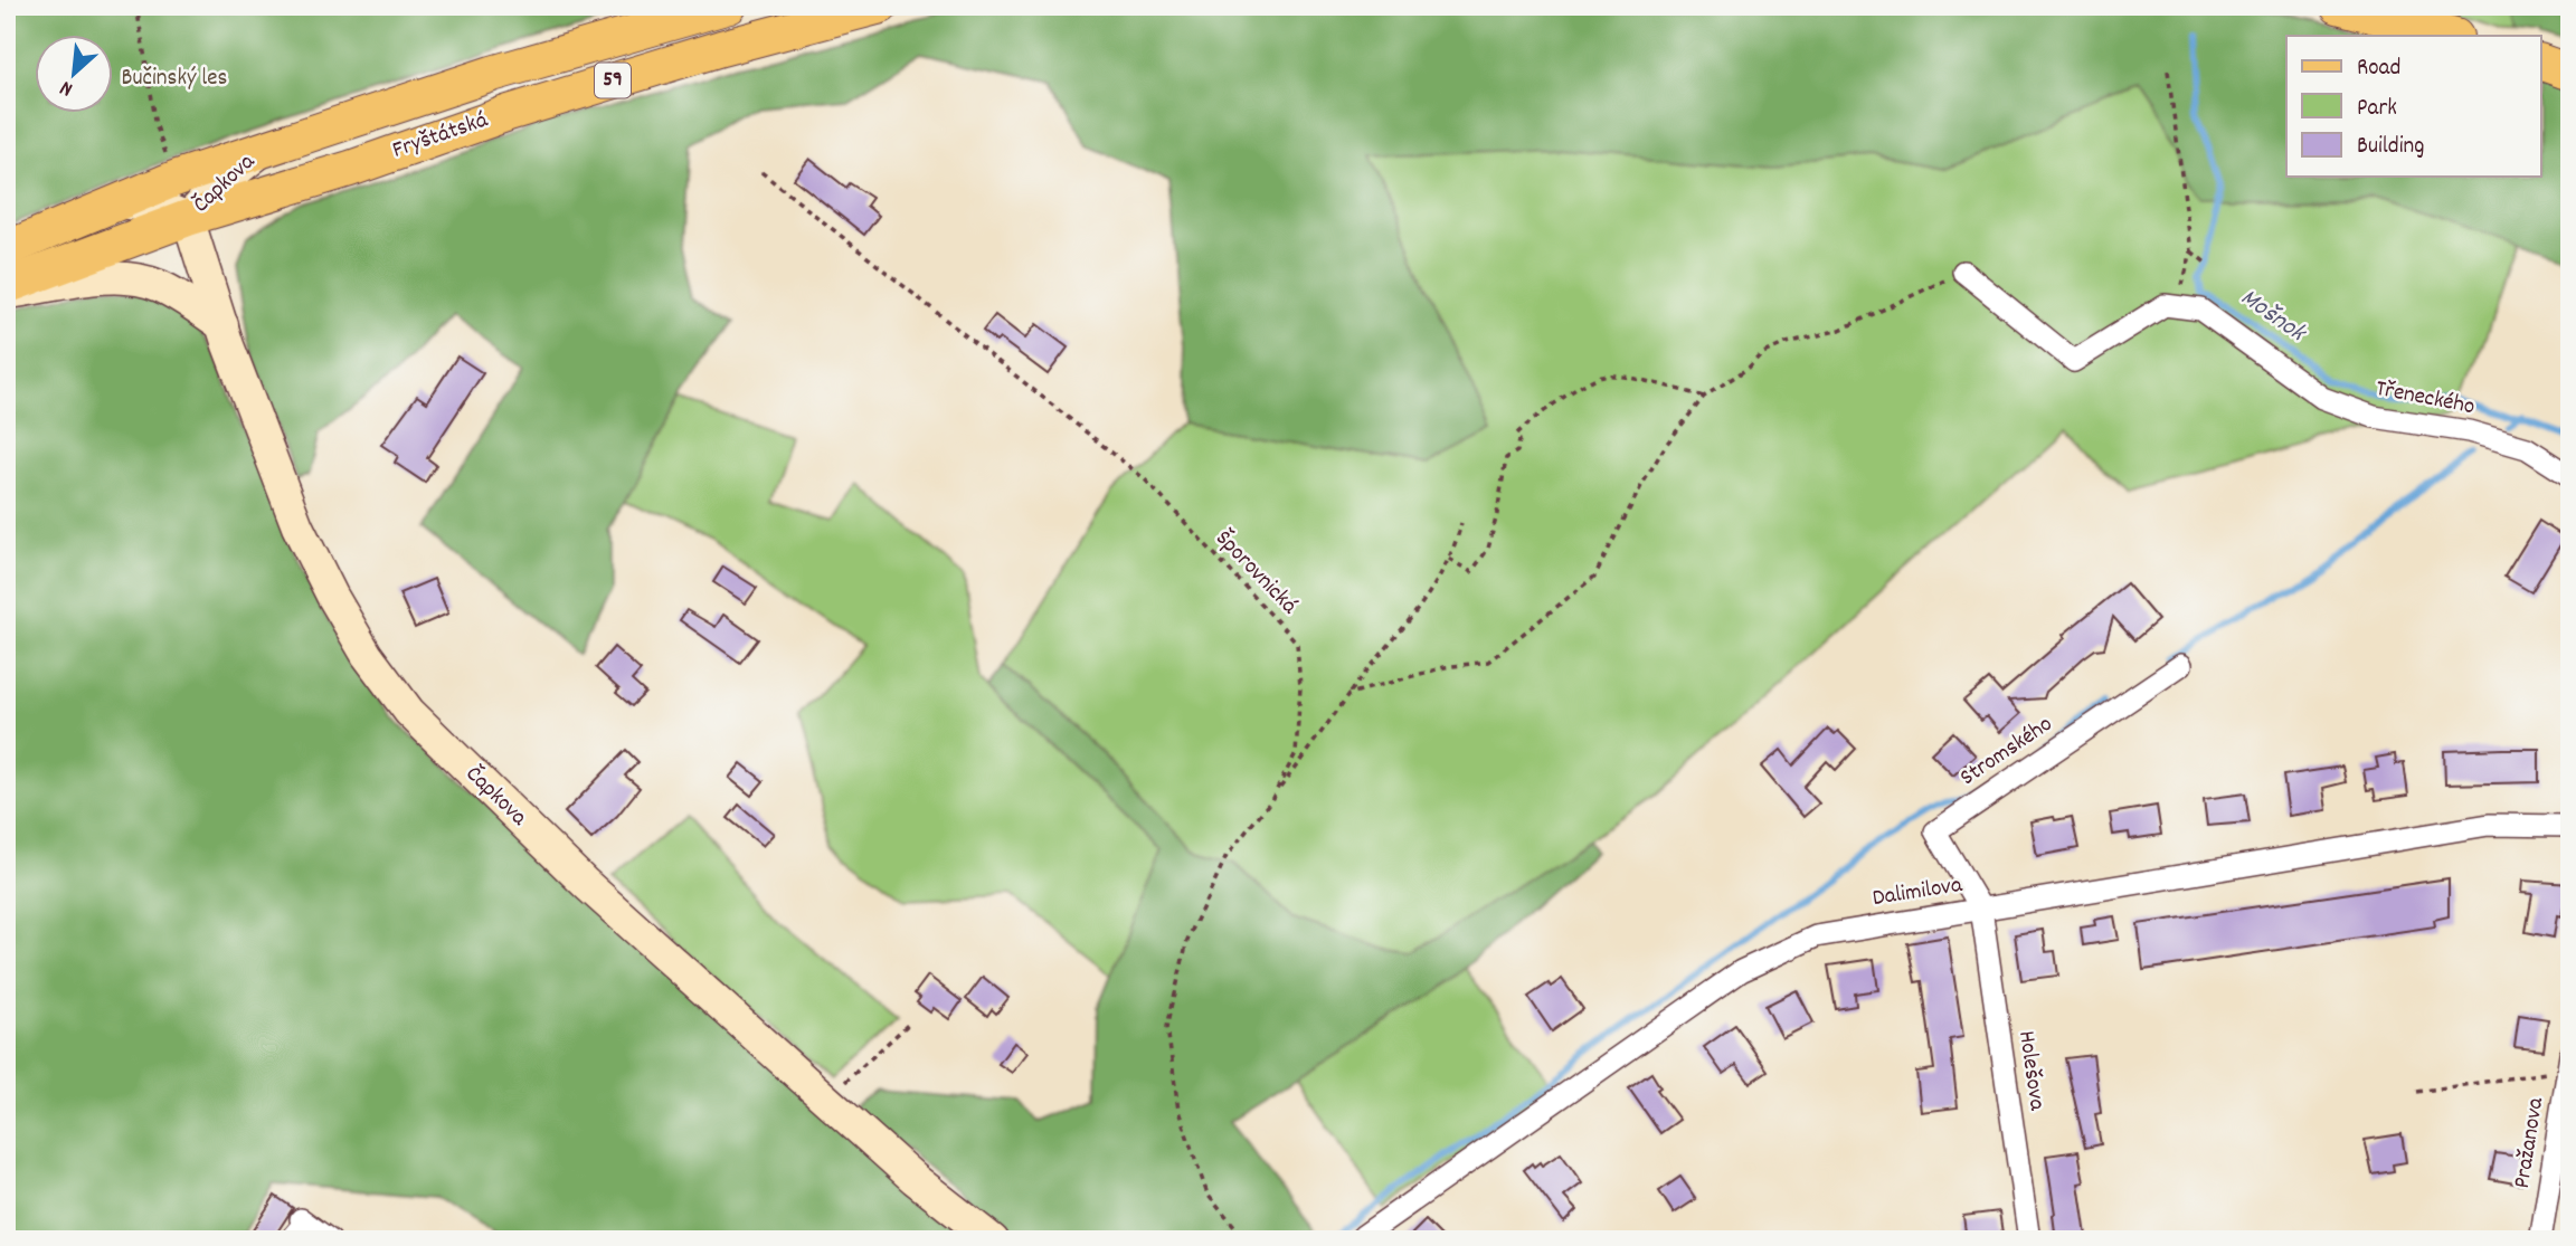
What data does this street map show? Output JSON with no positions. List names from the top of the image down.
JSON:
{
  "streets": {
    "main road": ["59", "Fryštátská"],
    "street": [
      "Čapkova",
      "Třeneckého",
      "Stromského",
      "Dalimilova",
      "Holešova",
      "Pražanova"
    ],
    "path": ["Šporovnická"]
  },
  "crossings": [
    ["Fryštátská", "Čapkova"],
    ["Stromského", "Dalimilova"],
    ["Stromského", "Holešova"],
    ["Dalimilova", "Holešova"]
  ],
  "water": ["Mošnok"],
  "parks": ["Bučinský les"],
  "legend": ["Road", "Park", "Building"],
  "north": "bottom left"
}
